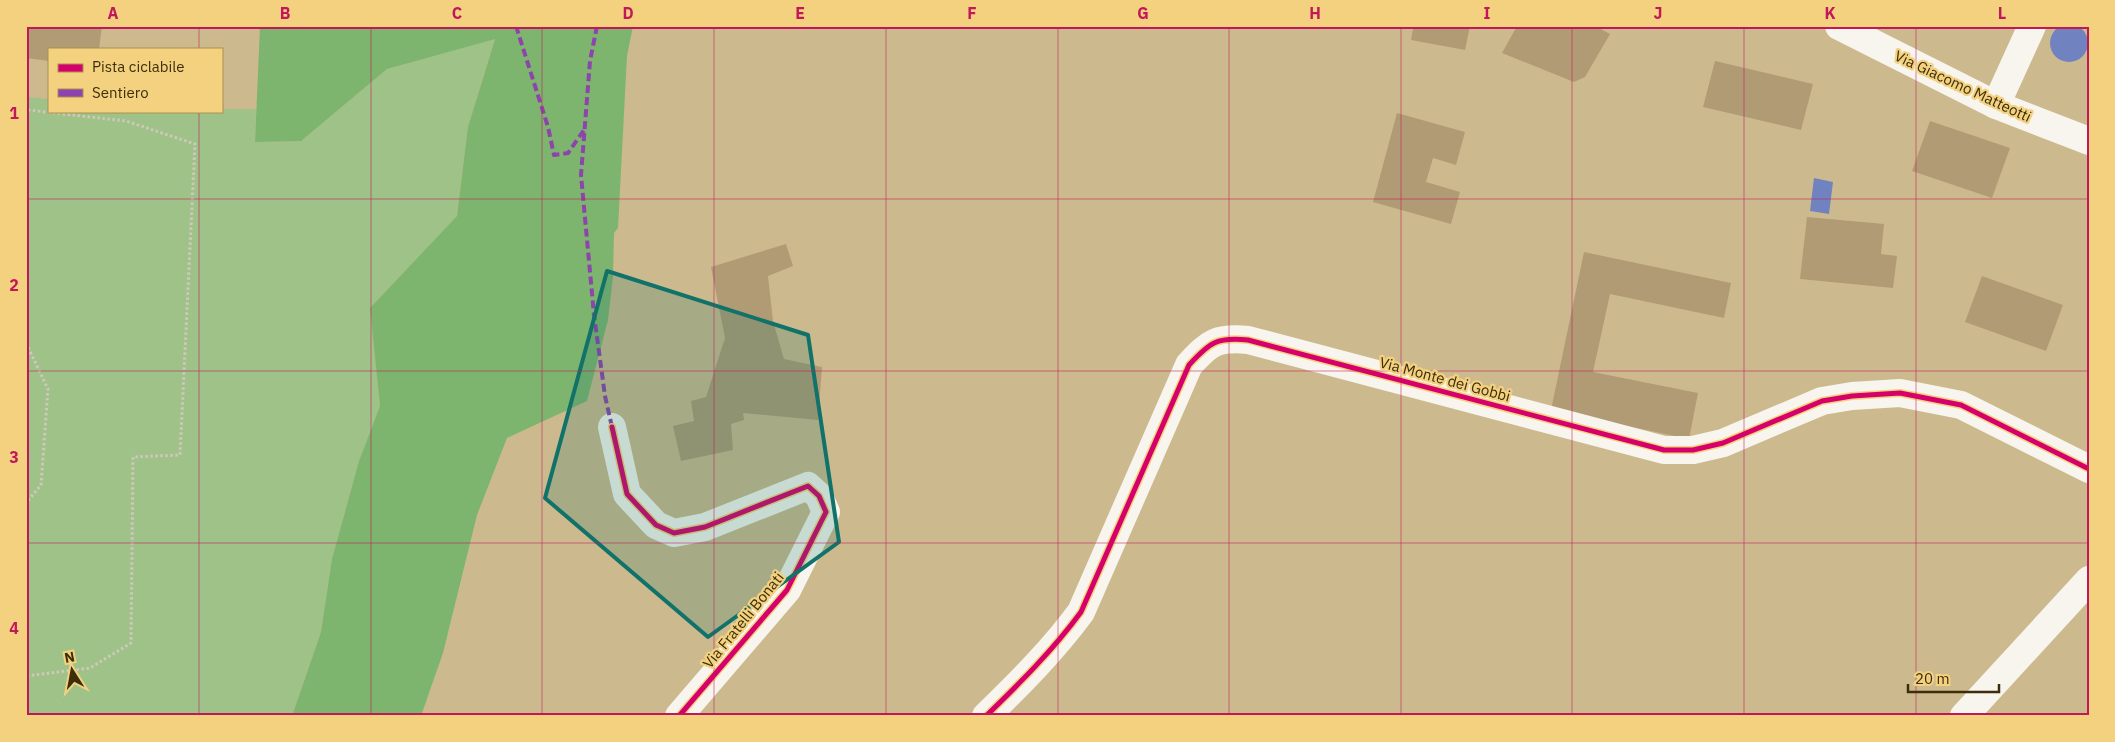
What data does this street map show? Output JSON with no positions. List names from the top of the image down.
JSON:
{
  "streets": {
    "street": ["Via Giacomo Matteotti", "Via Monte dei Gobbi", "Via Fratelli Bonati"]
  },
  "legend": ["Pista ciclabile", "Sentiero"],
  "scale_bar": "20 m",
  "north": "top",
  "grid": {
    "columns": [
      "A",
      "B",
      "C",
      "D",
      "E",
      "F",
      "G",
      "H",
      "I",
      "J",
      "K",
      "L"
    ],
    "rows": [
      "1",
      "2",
      "3",
      "4"
    ]
  }
}
